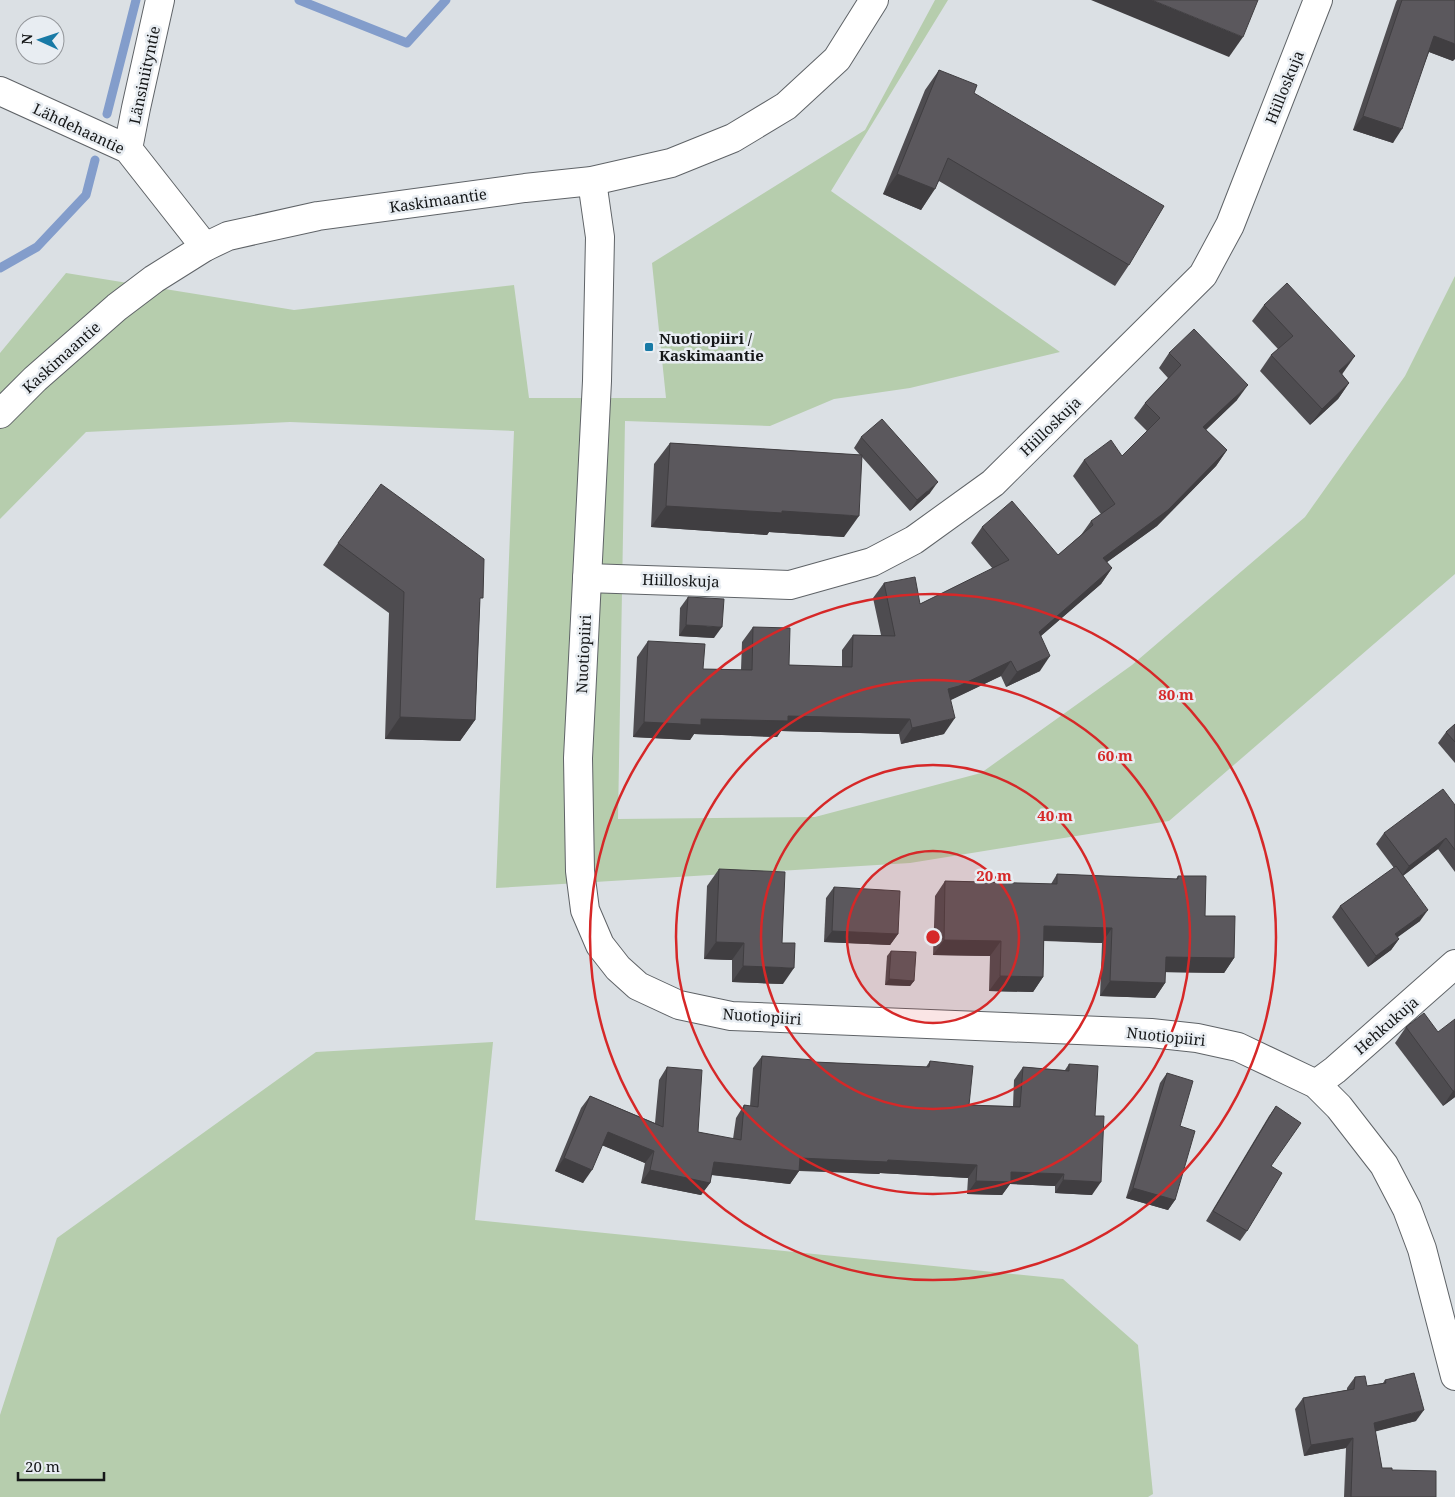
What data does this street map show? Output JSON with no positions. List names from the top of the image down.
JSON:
{
  "streets": {
    "street": [
      "Länsiniityntie",
      "Hiilloskuja",
      "Lähdehaantie",
      "Kaskimaantie",
      "Nuotiopiiri",
      "Hehkukuja"
    ]
  },
  "crossings": [
    ["Länsiniityntie", "Lähdehaantie"],
    ["Hiilloskuja", "Nuotiopiiri"],
    ["Lähdehaantie", "Kaskimaantie"],
    ["Kaskimaantie", "Nuotiopiiri"],
    ["Nuotiopiiri", "Hehkukuja"]
  ],
  "places": {
    "transit": ["Nuotiopiiri / Kaskimaantie"]
  },
  "scale_bar": "20 m",
  "north": "left",
  "rings": [
    "80 m",
    "60 m",
    "40 m",
    "20 m"
  ]
}
